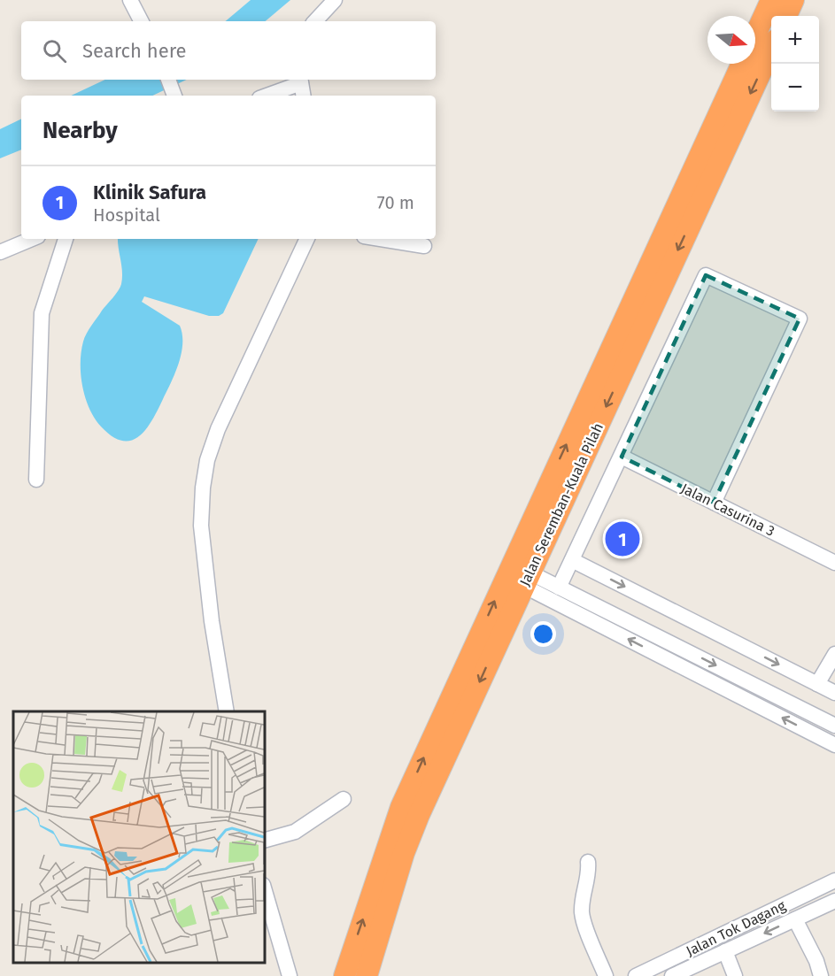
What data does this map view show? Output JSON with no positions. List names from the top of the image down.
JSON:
{
  "streets": {
    "highway": ["Jalan Seremban-Kuala Pilah"],
    "street": ["Jalan Casurina 3", "Jalan Tok Dagang"]
  },
  "north": "right",
  "page": {
    "map_buttons": ["+", "−"],
    "search": "Search here",
    "heading": "Nearby",
    "list": [
      {
        "mark": "1",
        "name": "Klinik Safura",
        "note": "Hospital",
        "value": "70 m"
      }
    ],
    "pins": "1"
  }
}
